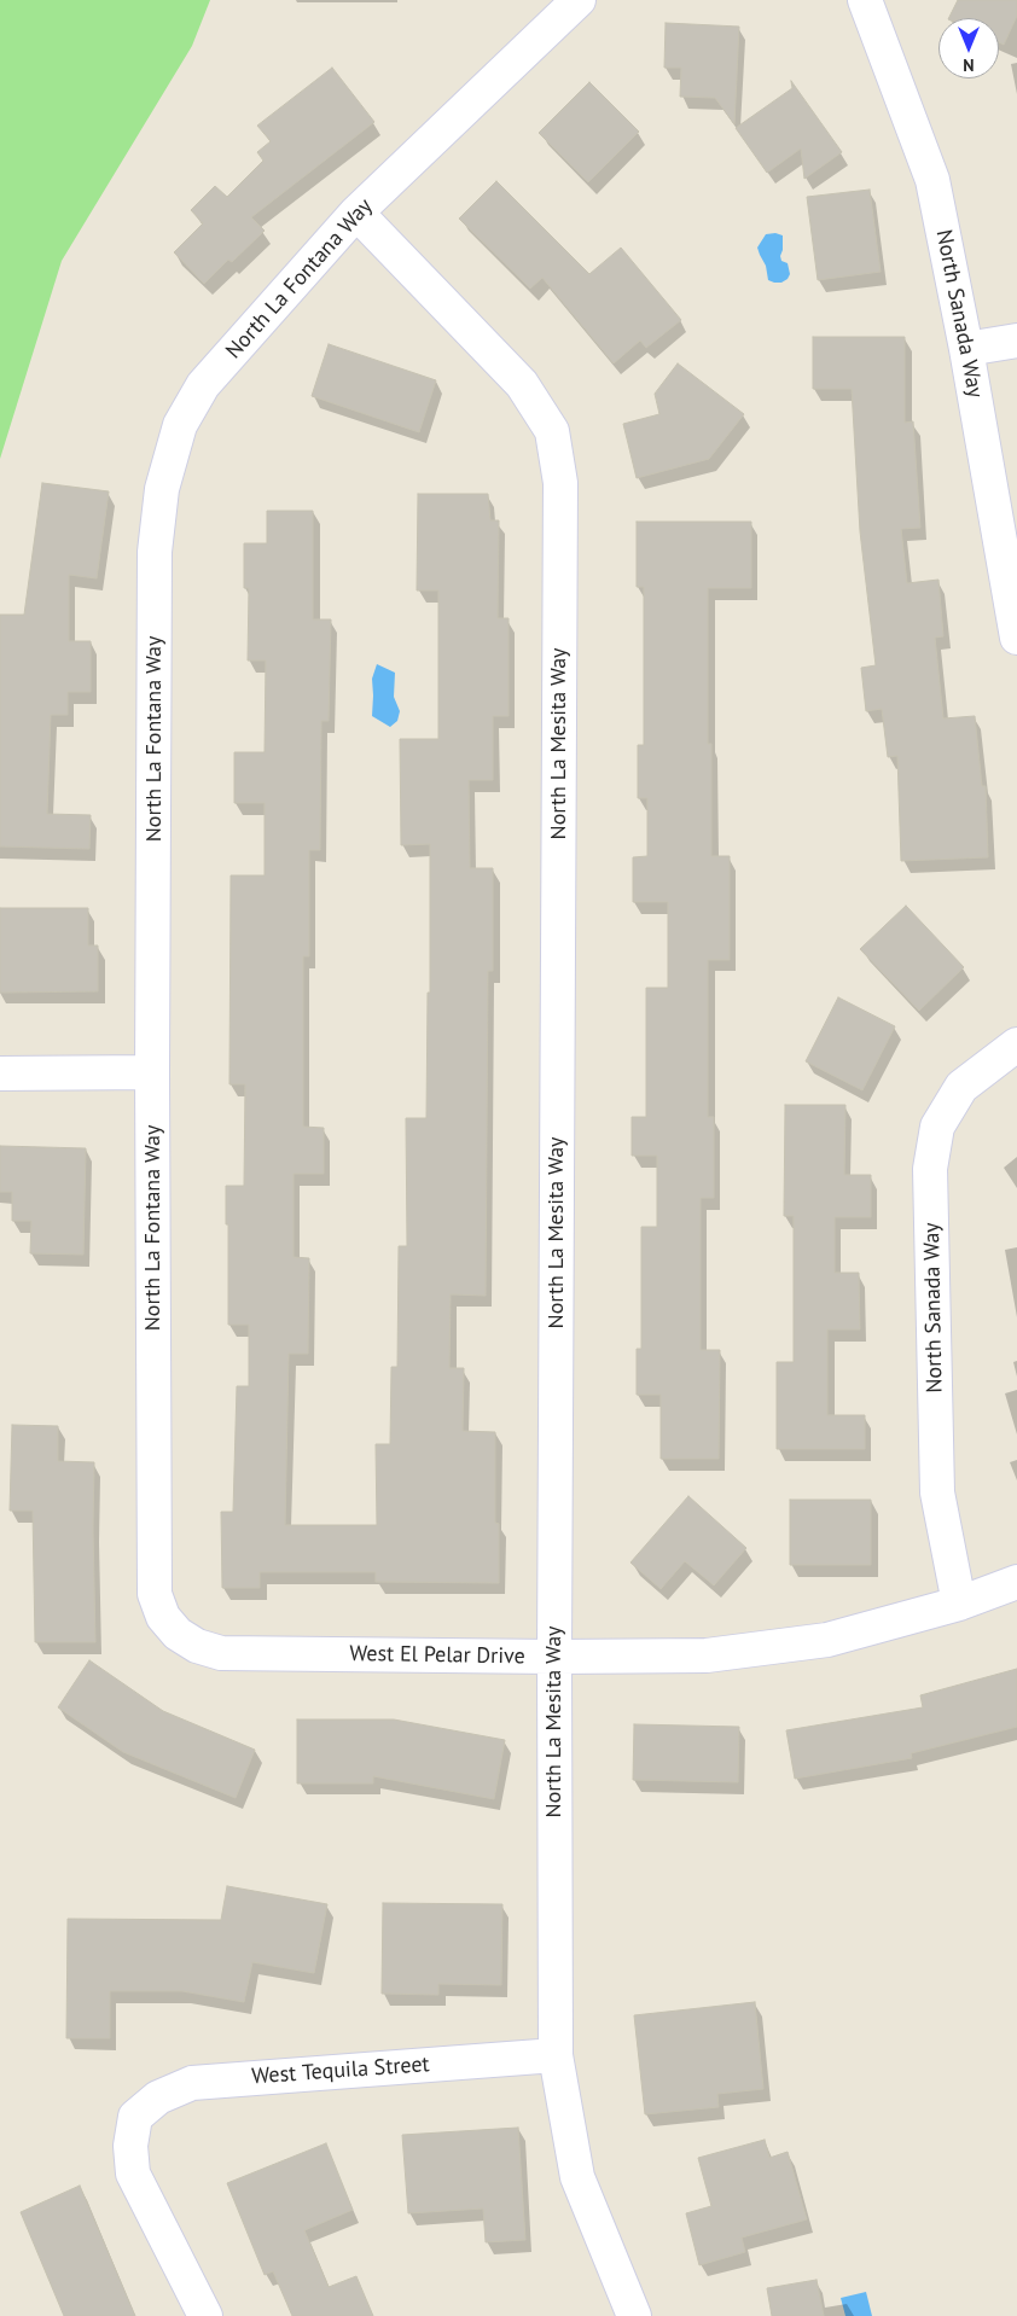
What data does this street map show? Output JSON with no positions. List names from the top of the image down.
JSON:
{
  "streets": {
    "street": [
      "North La Fontana Way",
      "North Sanada Way",
      "North La Mesita Way",
      "West El Pelar Drive",
      "West Tequila Street"
    ]
  },
  "crossings": [
    ["North La Fontana Way", "North La Mesita Way"],
    ["North La Fontana Way", "West El Pelar Drive"],
    ["North Sanada Way", "West El Pelar Drive"],
    ["North La Mesita Way", "West El Pelar Drive"],
    ["North La Mesita Way", "West Tequila Street"]
  ],
  "north": "bottom"
}
